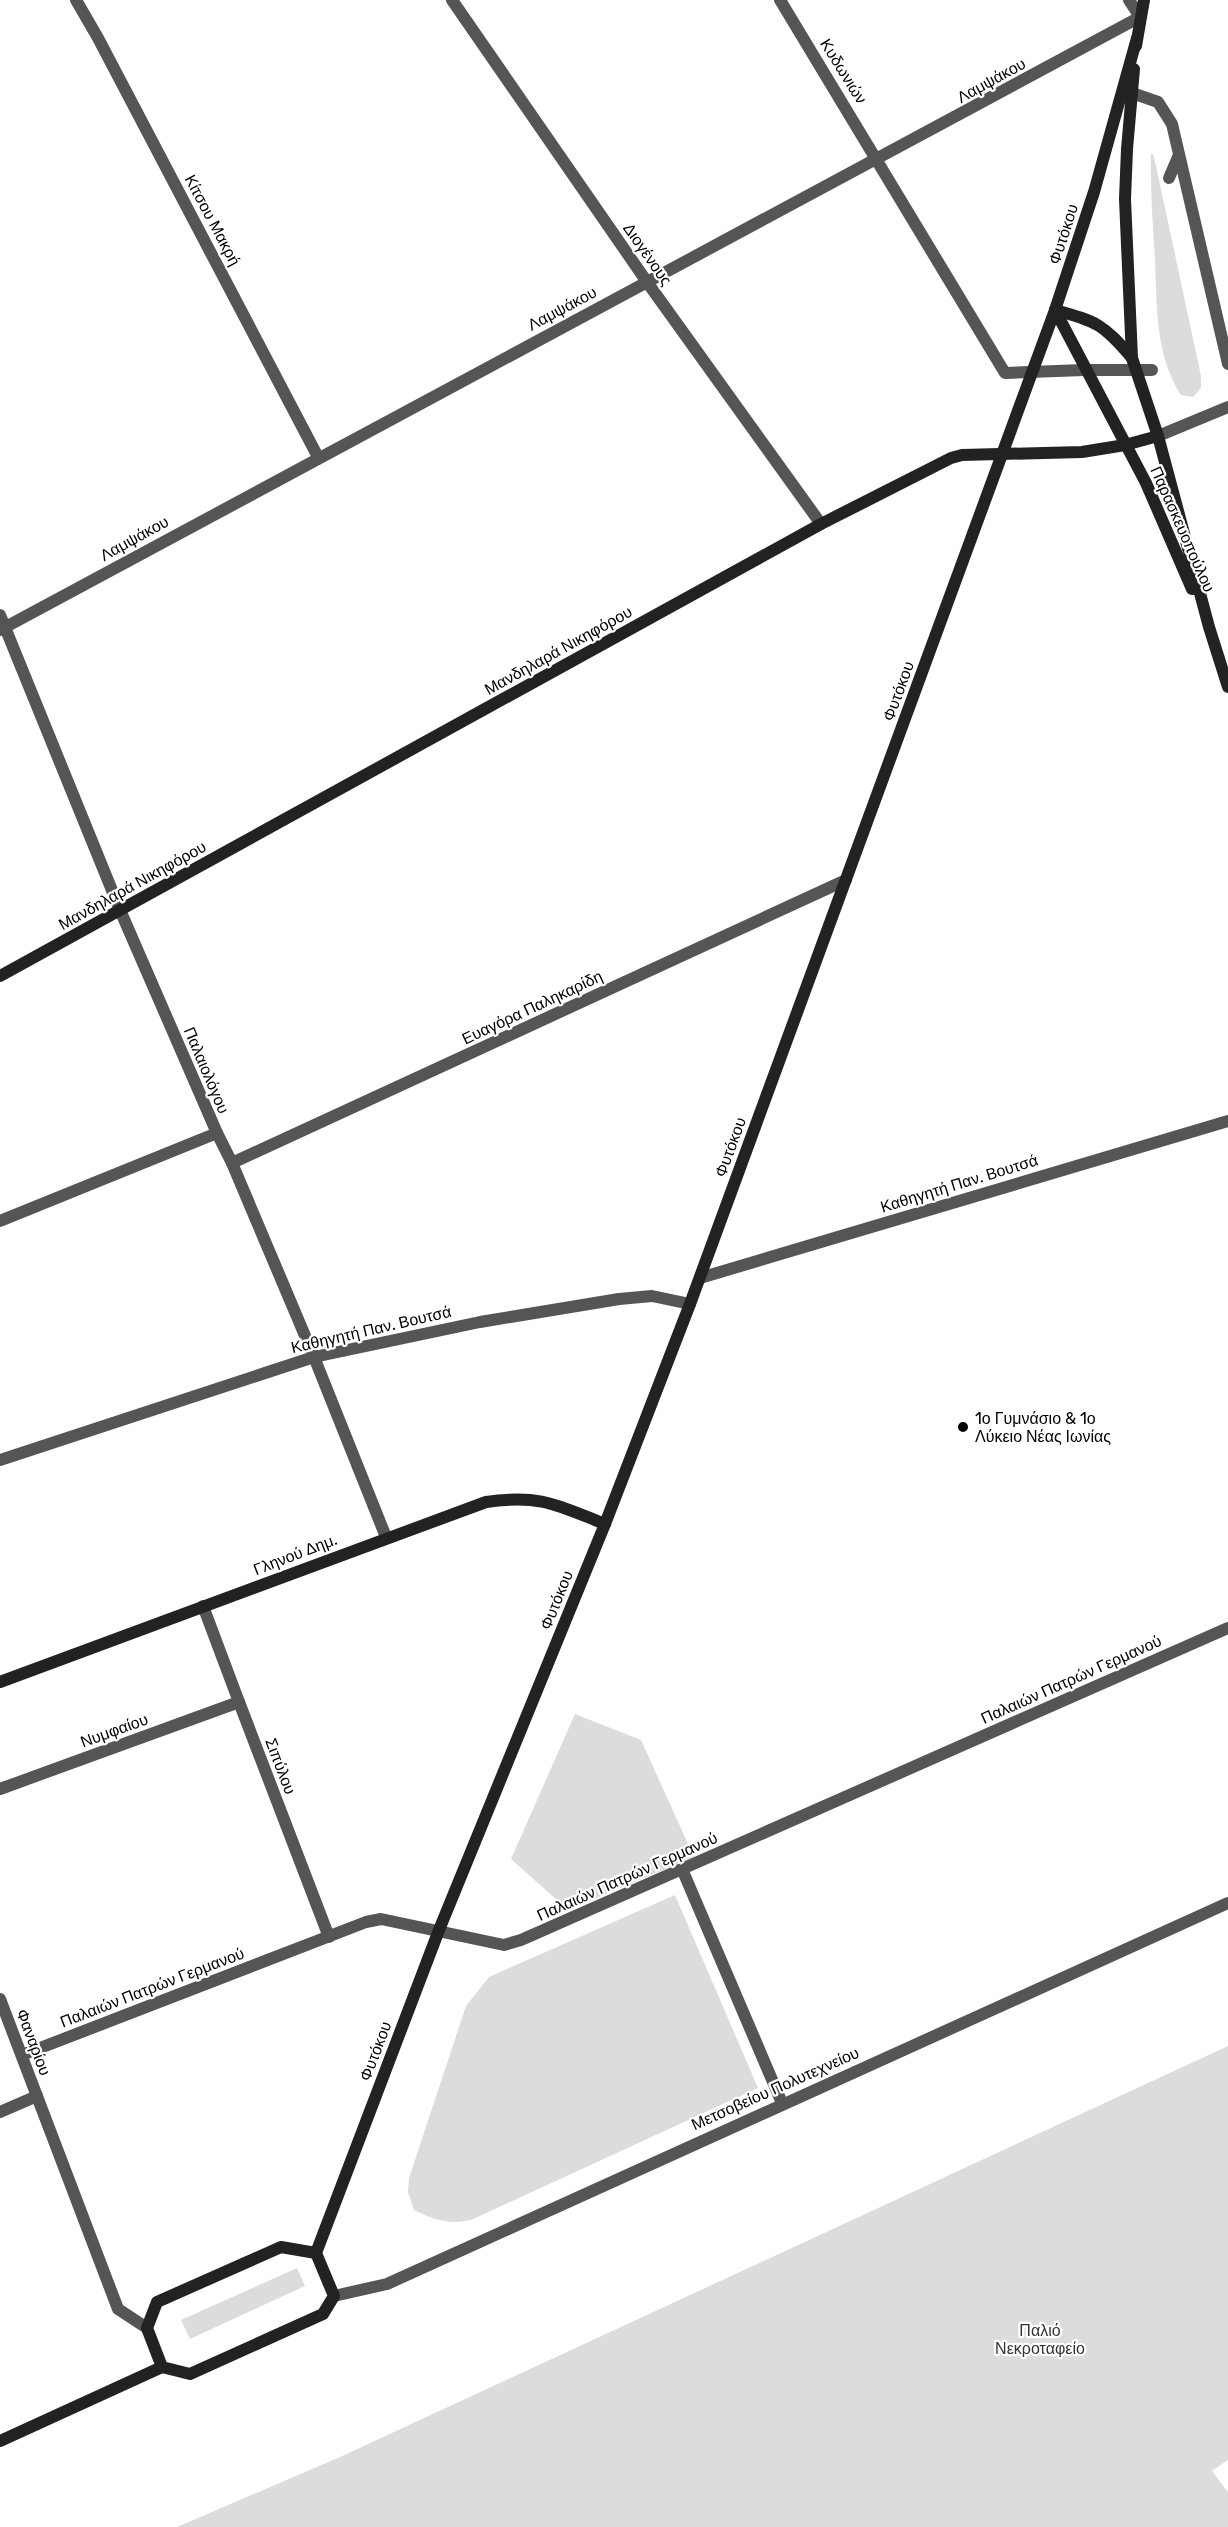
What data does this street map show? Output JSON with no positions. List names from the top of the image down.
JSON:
{
  "streets": {
    "street": [
      "Κυδωνιών",
      "Λαμψάκου",
      "Κίτσου Μακρή",
      "Φυτόκου",
      "Διογένους",
      "Παρασκευοπούλου",
      "Μανδηλαρά Νικηφόρου",
      "Ευαγόρα Παληκαρίδη",
      "Παλαιολόγου",
      "Καθηγητή Παν. Βουτσά",
      "Γληνού Δημ.",
      "Παλαιών Πατρών Γερμανού",
      "Νυμφαίου",
      "Σιπύλου",
      "Φαναρίου",
      "Μετσοβείου Πολυτεχνείου"
    ]
  },
  "crossings": [
    ["Κυδωνιών", "Λαμψάκου"],
    ["Κυδωνιών", "Φυτόκου"],
    ["Λαμψάκου", "Κίτσου Μακρή"],
    ["Λαμψάκου", "Φυτόκου"],
    ["Λαμψάκου", "Διογένους"],
    ["Λαμψάκου", "Παλαιολόγου"],
    ["Φυτόκου", "Παρασκευοπούλου"],
    ["Φυτόκου", "Μανδηλαρά Νικηφόρου"],
    ["Φυτόκου", "Ευαγόρα Παληκαρίδη"],
    ["Φυτόκου", "Καθηγητή Παν. Βουτσά"],
    ["Φυτόκου", "Γληνού Δημ."],
    ["Φυτόκου", "Παλαιών Πατρών Γερμανού"],
    ["Διογένους", "Μανδηλαρά Νικηφόρου"],
    ["Παρασκευοπούλου", "Μανδηλαρά Νικηφόρου"],
    ["Μανδηλαρά Νικηφόρου", "Παλαιολόγου"],
    ["Ευαγόρα Παληκαρίδη", "Παλαιολόγου"],
    ["Παλαιολόγου", "Καθηγητή Παν. Βουτσά"],
    ["Παλαιολόγου", "Γληνού Δημ."],
    ["Γληνού Δημ.", "Σιπύλου"],
    ["Παλαιών Πατρών Γερμανού", "Σιπύλου"],
    ["Παλαιών Πατρών Γερμανού", "Φαναρίου"],
    ["Νυμφαίου", "Σιπύλου"]
  ],
  "parks": ["Παλιό Νεκροταφείο"],
  "places": ["1ο Γυμνάσιο & 1ο Λύκειο Νέας Ιωνίας"]
}
